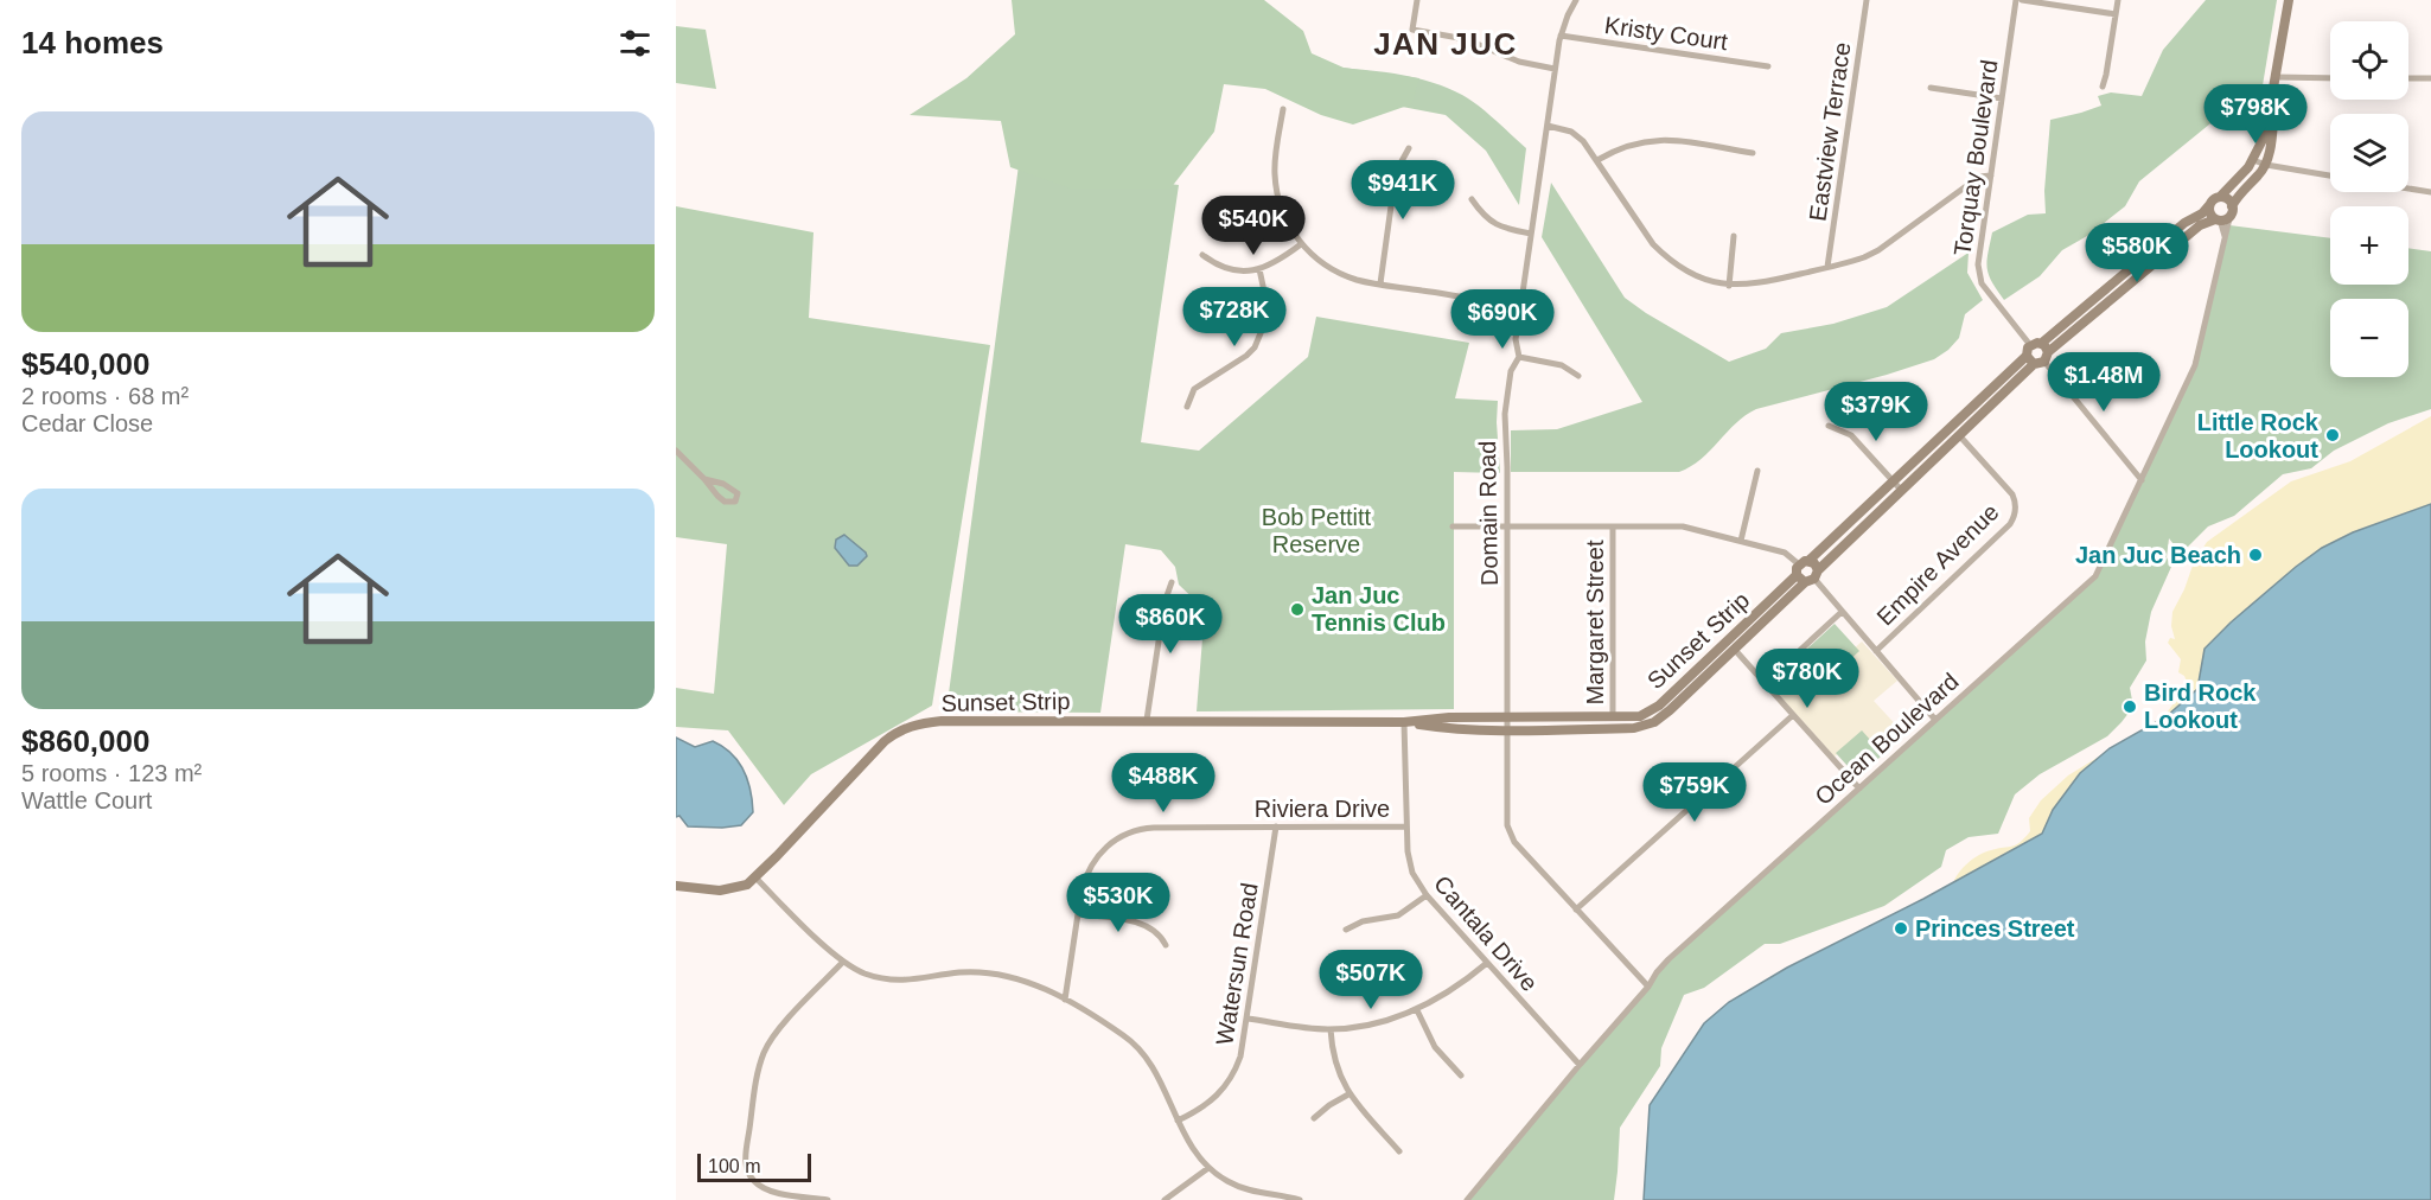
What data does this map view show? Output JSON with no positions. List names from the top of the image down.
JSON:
{
  "streets": {
    "street": [
      "Kristy Court",
      "Eastview Terrace",
      "Torquay Boulevard",
      "Domain Road",
      "Empire Avenue",
      "Margaret Street",
      "Sunset Strip",
      "Ocean Boulevard",
      "Riviera Drive",
      "Cantala Drive",
      "Watersun Road"
    ]
  },
  "crossings": [
    ["Kristy Court", "Domain Road"],
    ["Torquay Boulevard", "Sunset Strip"],
    ["Domain Road", "Sunset Strip"],
    ["Domain Road", "Ocean Boulevard"],
    ["Empire Avenue", "Sunset Strip"],
    ["Margaret Street", "Sunset Strip"],
    ["Sunset Strip", "Cantala Drive"],
    ["Ocean Boulevard", "Cantala Drive"],
    ["Riviera Drive", "Cantala Drive"],
    ["Riviera Drive", "Watersun Road"]
  ],
  "districts": ["JAN JUC"],
  "parks": ["Bob Pettitt Reserve"],
  "places": [
    "Little Rock Lookout",
    "Jan Juc Beach",
    "Jan Juc Tennis Club",
    "Bird Rock Lookout",
    "Princes Street"
  ],
  "scale_bar": "100 m",
  "page": {
    "heading": "14 homes",
    "map_buttons": ["+", "−"],
    "price": [
      "$798K",
      "$941K",
      "$540K",
      "$580K",
      "$728K",
      "$690K",
      "$1.48M",
      "$379K",
      "$860K",
      "$780K",
      "$488K",
      "$759K",
      "$530K",
      "$507K"
    ],
    "list": [
      {
        "name": "$540,000",
        "note": "2 rooms · 68 m² · Cedar Close"
      },
      {
        "name": "$860,000",
        "note": "5 rooms · 123 m² · Wattle Court"
      }
    ],
    "scale": "100 m"
  }
}
